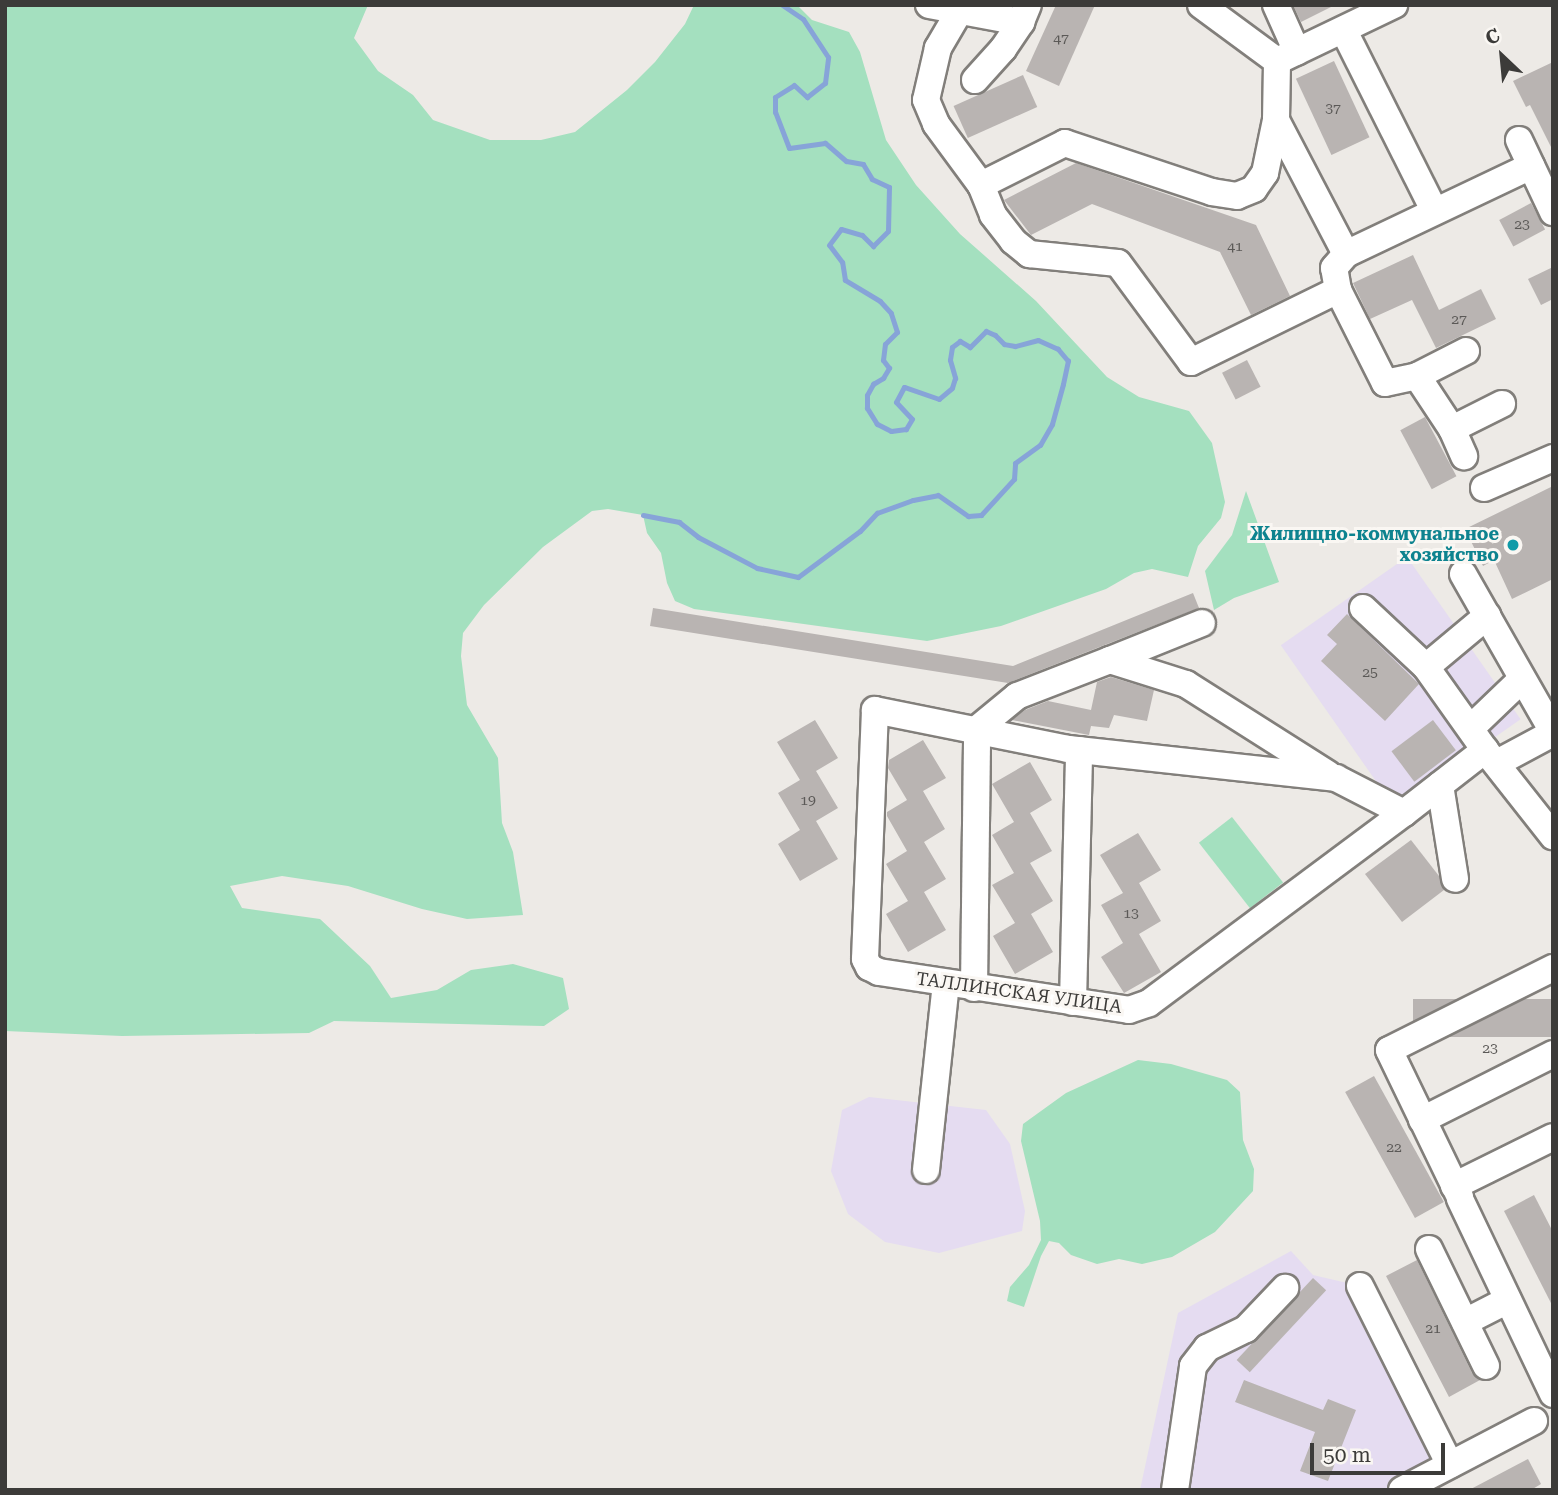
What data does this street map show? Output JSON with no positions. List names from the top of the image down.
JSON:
{
  "streets": {
    "street": ["ТАЛЛИНСКАЯ УЛИЦА"]
  },
  "places": ["Жилищно-коммунальное хозяйство"],
  "house_numbers": [
    "47",
    "37",
    "23",
    "41",
    "27",
    "25",
    "19",
    "13",
    "23",
    "22",
    "21"
  ],
  "scale_bar": "50 m",
  "north": "top left"
}
